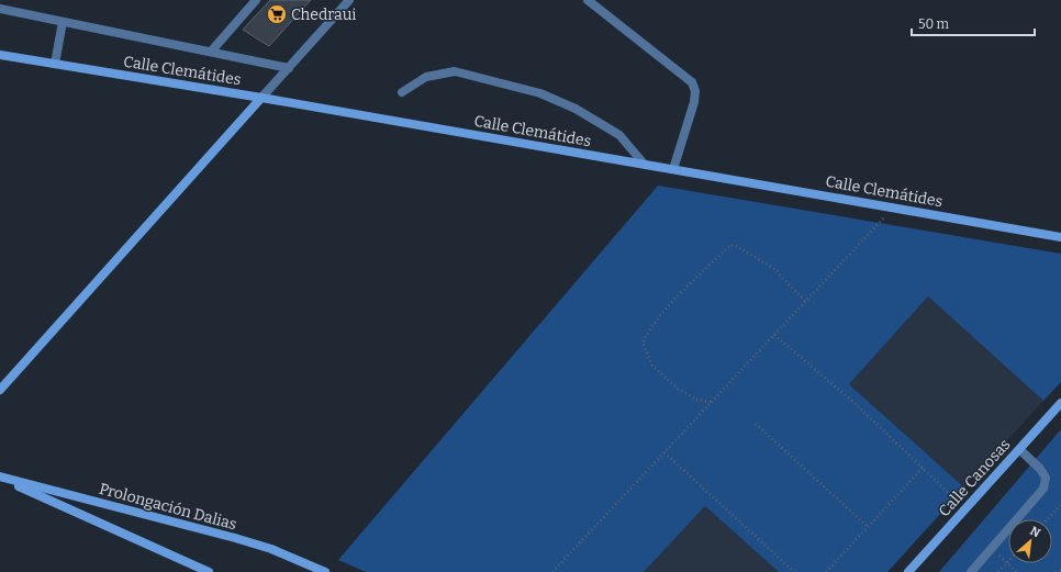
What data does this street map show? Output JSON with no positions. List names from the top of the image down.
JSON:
{
  "streets": {
    "main road": ["Calle Clemátides", "Calle Canosas", "Prolongación Dalias"]
  },
  "places": {
    "supermarket": ["Chedraui"]
  },
  "scale_bar": "50 m",
  "north": "top right"
}
